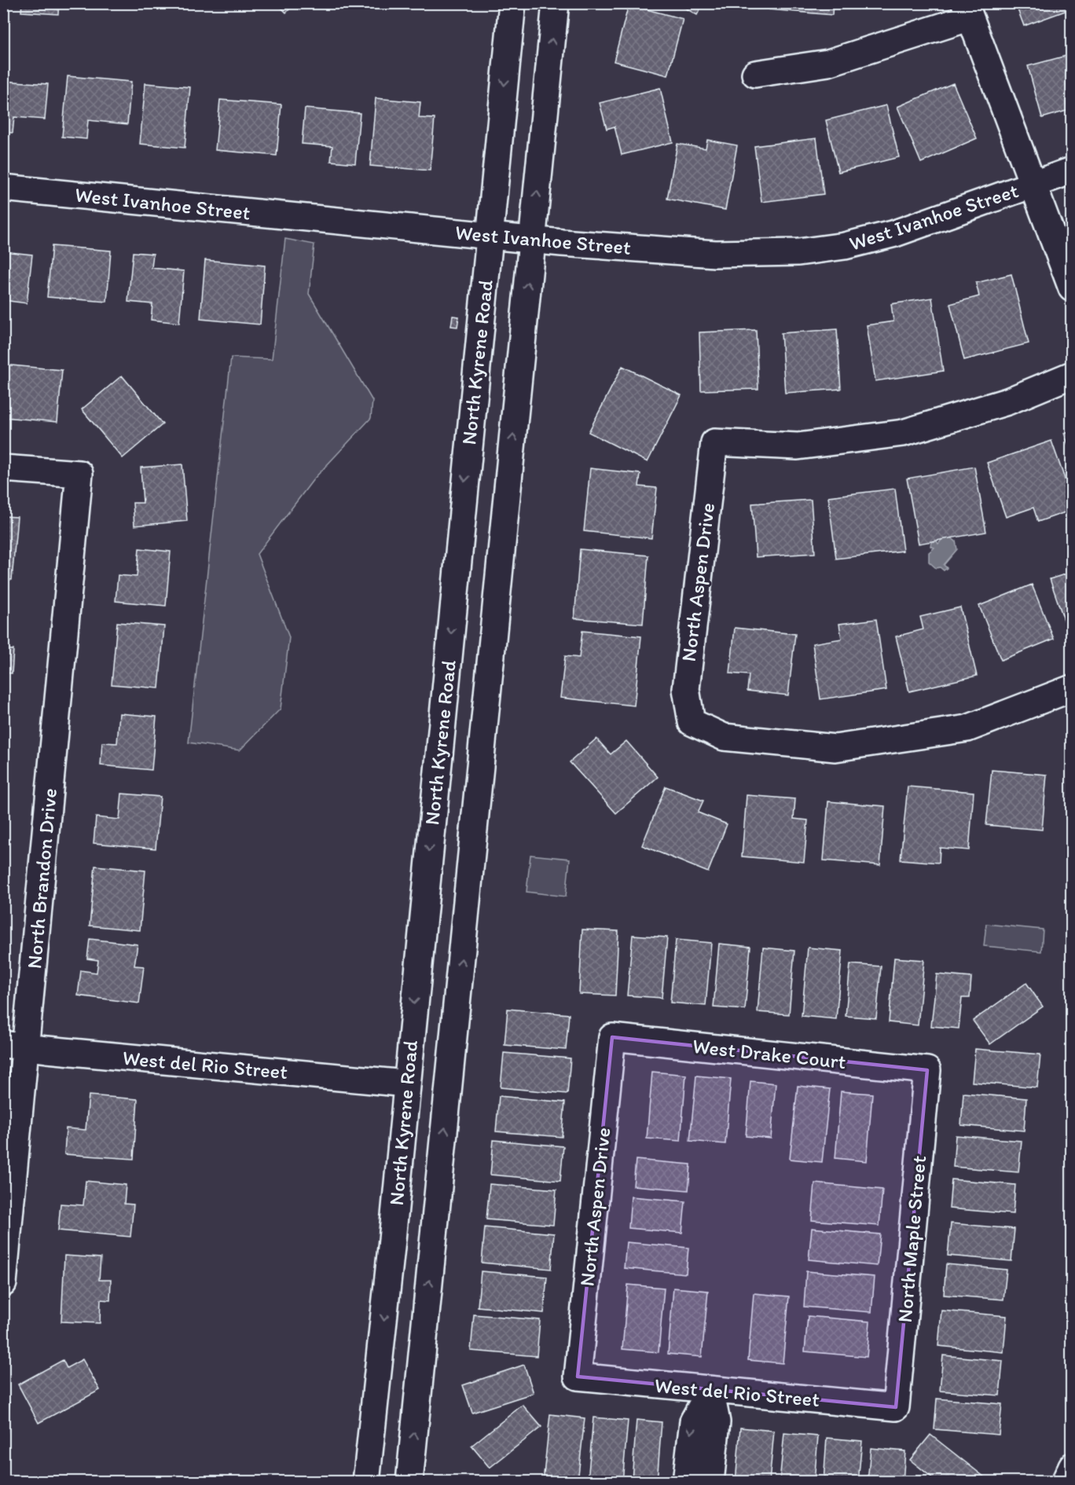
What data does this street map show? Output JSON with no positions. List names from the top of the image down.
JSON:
{
  "streets": {
    "street": [
      "West Ivanhoe Street",
      "North Kyrene Road",
      "North Aspen Drive",
      "North Brandon Drive",
      "West Drake Court",
      "West del Rio Street",
      "North Maple Street"
    ]
  },
  "crossings": [
    ["West Ivanhoe Street", "North Kyrene Road"],
    ["North Kyrene Road", "West del Rio Street"],
    ["North Aspen Drive", "West Drake Court"],
    ["North Aspen Drive", "West del Rio Street"],
    ["North Brandon Drive", "West del Rio Street"],
    ["West Drake Court", "North Maple Street"],
    ["West del Rio Street", "North Maple Street"]
  ]
}
